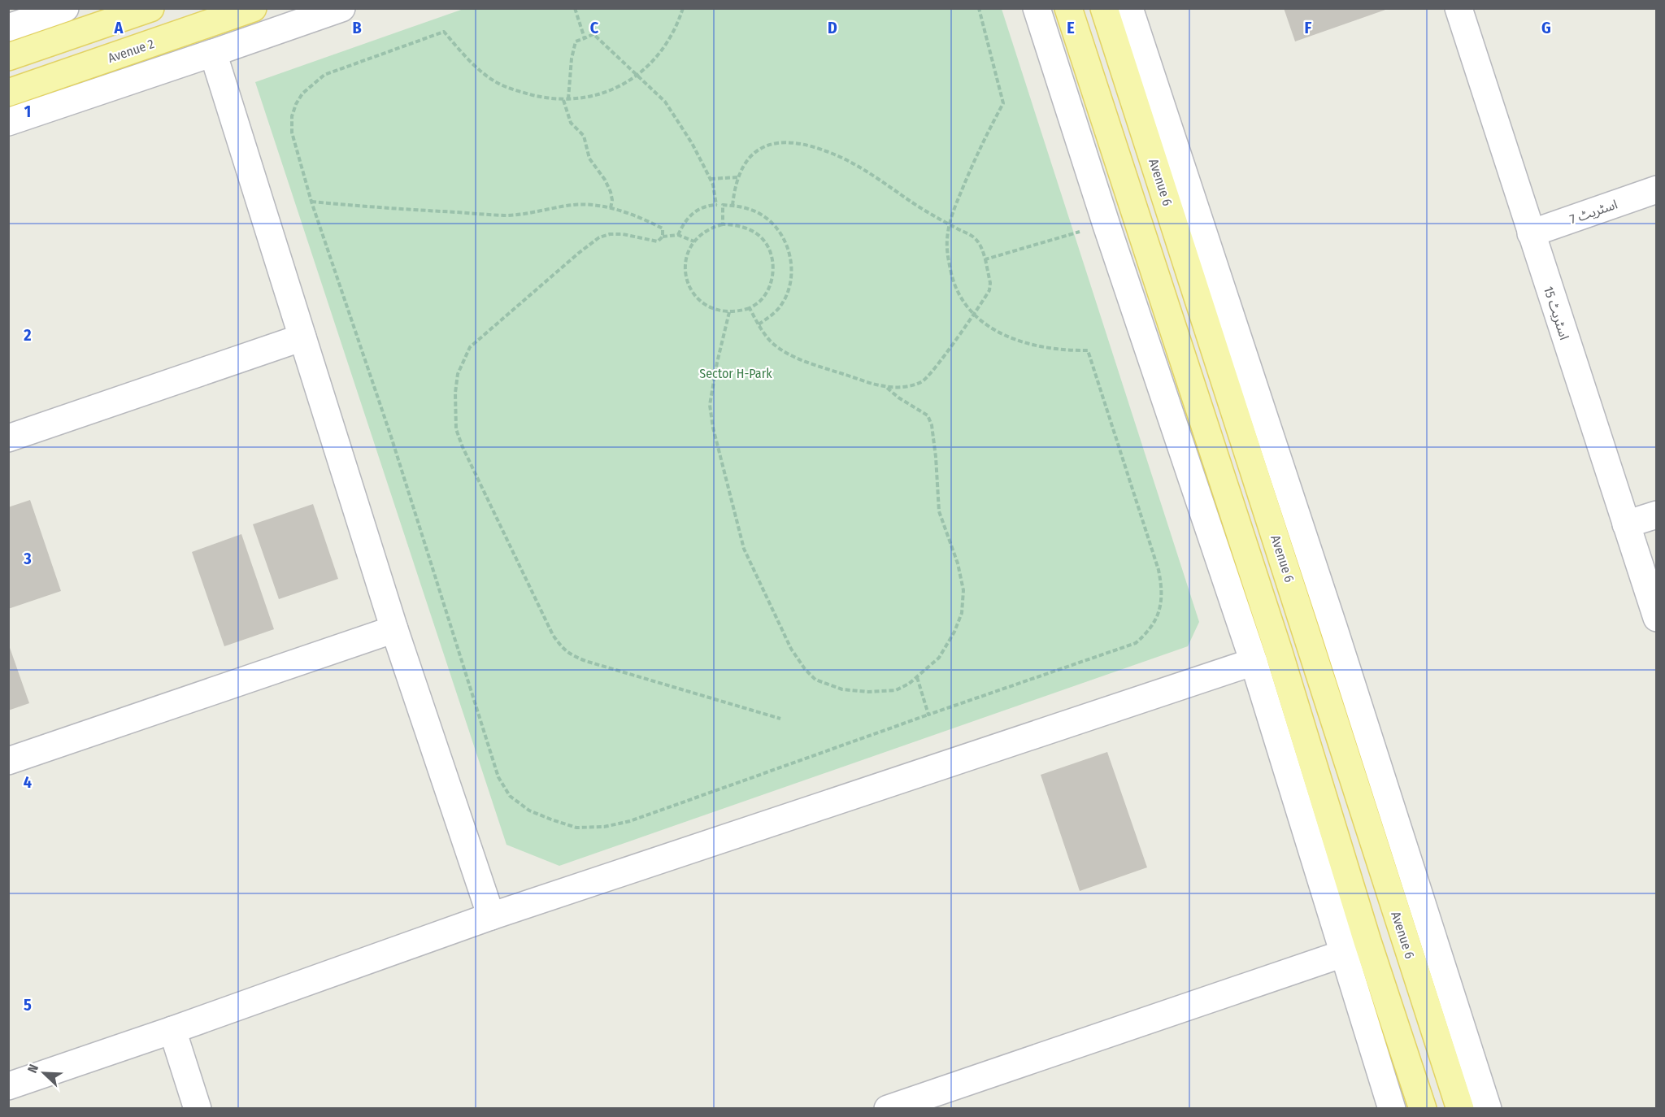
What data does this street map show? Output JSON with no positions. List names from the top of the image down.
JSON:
{
  "streets": {
    "main road": ["Avenue 2", "Avenue 6"],
    "street": ["اسٹریٹ 7", "اسٹریٹ 15"]
  },
  "crossings": [
    ["اسٹریٹ 7", "اسٹریٹ 15"]
  ],
  "parks": ["Sector H-Park"],
  "north": "top left",
  "grid": {
    "columns": [
      "A",
      "B",
      "C",
      "D",
      "E",
      "F",
      "G"
    ],
    "rows": [
      "1",
      "2",
      "3",
      "4",
      "5"
    ]
  }
}
